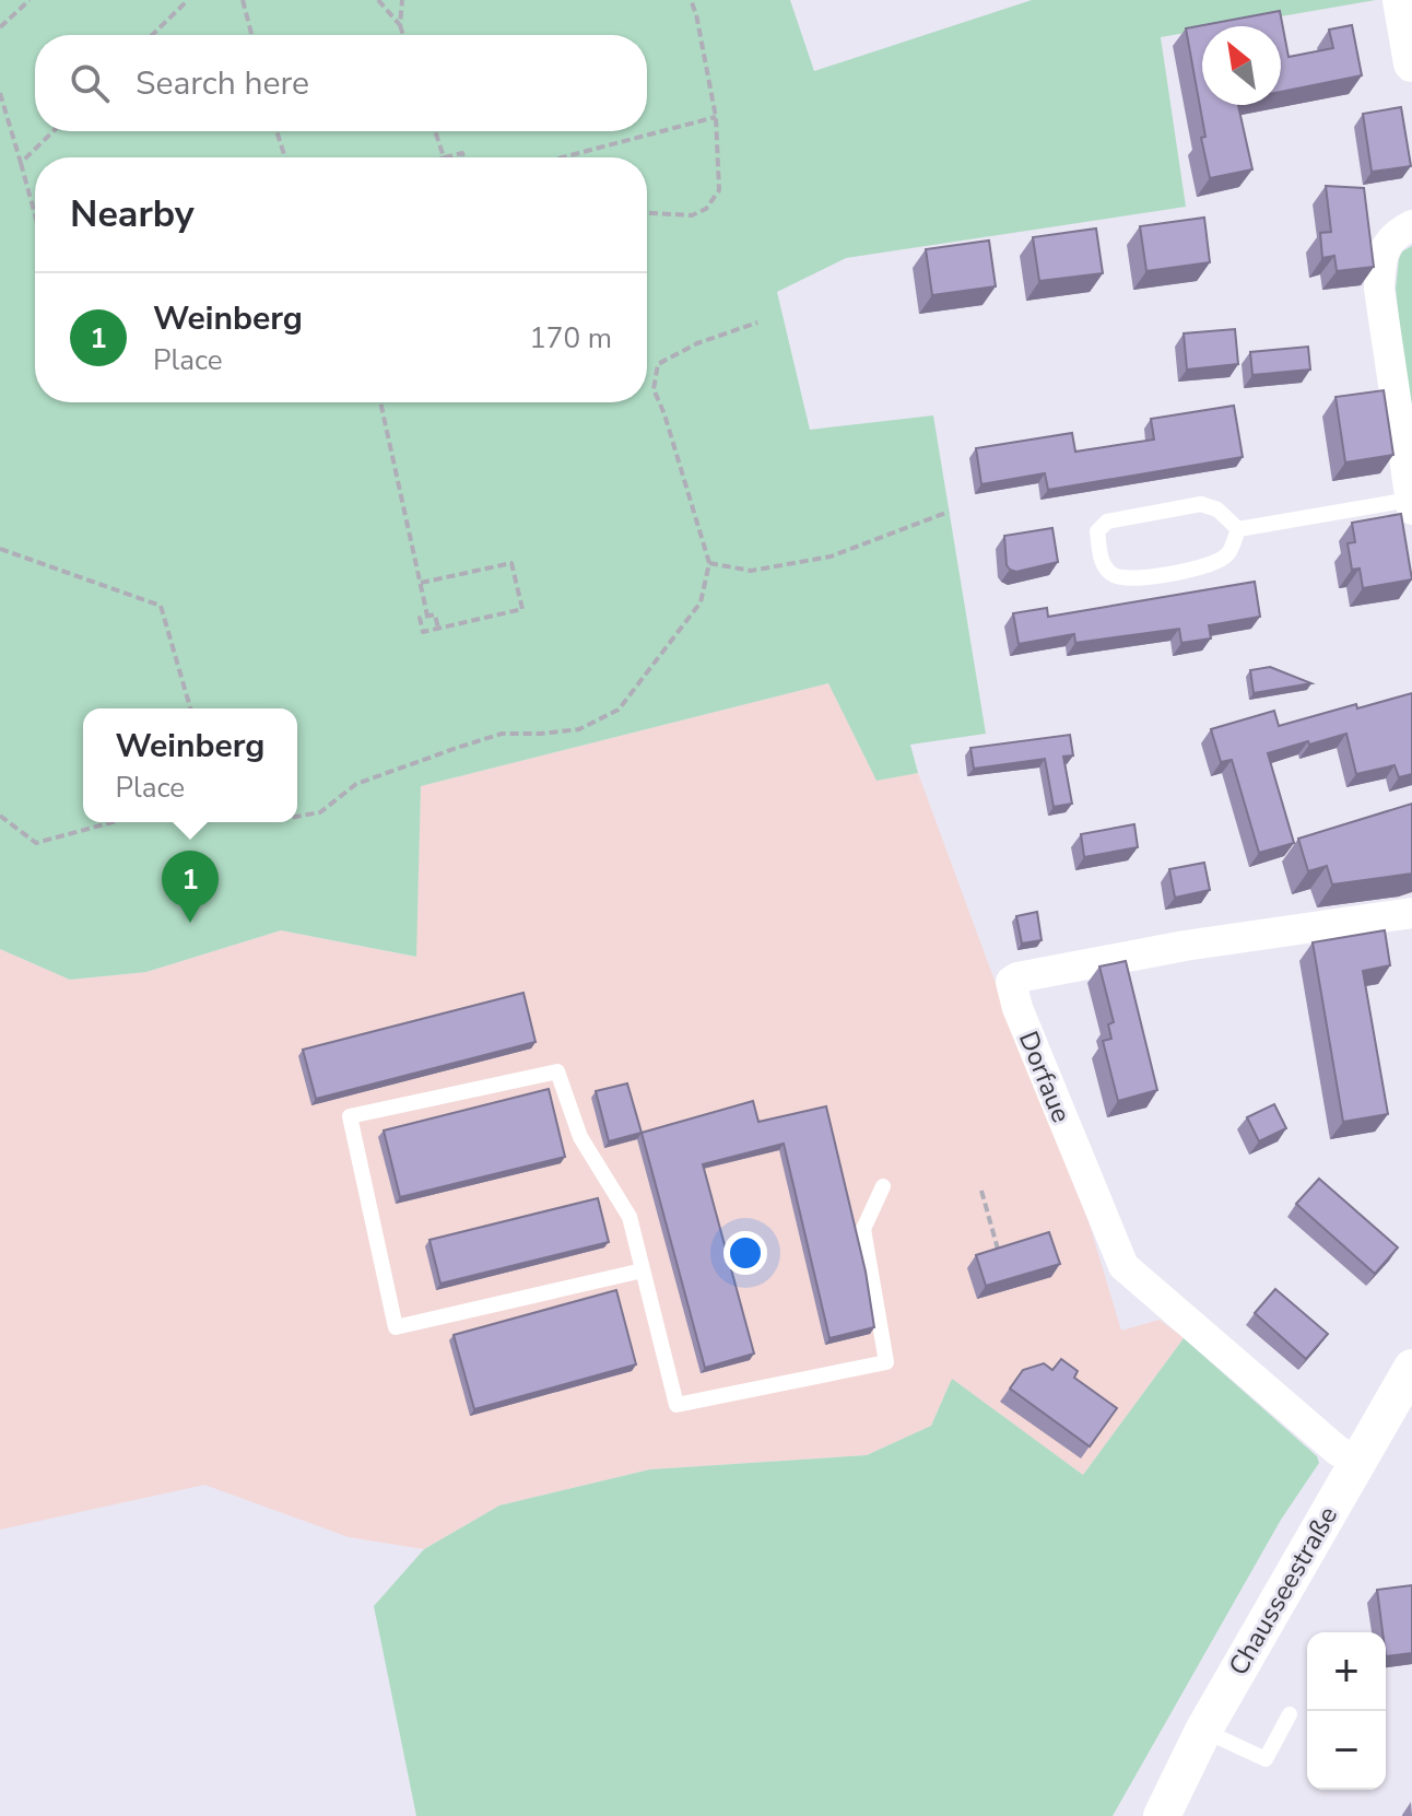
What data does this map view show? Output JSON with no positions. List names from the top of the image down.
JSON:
{
  "streets": {
    "street": ["Dorfaue", "Chausseestraße"]
  },
  "crossings": [
    ["Dorfaue", "Chausseestraße"]
  ],
  "north": "top left",
  "page": {
    "search": "Search here",
    "heading": "Nearby",
    "list": [
      {
        "mark": "1",
        "name": "Weinberg",
        "note": "Place",
        "value": "170 m"
      }
    ],
    "popup": ["Weinberg", "Place"],
    "pins": "1",
    "map_buttons": ["+", "−"]
  }
}
